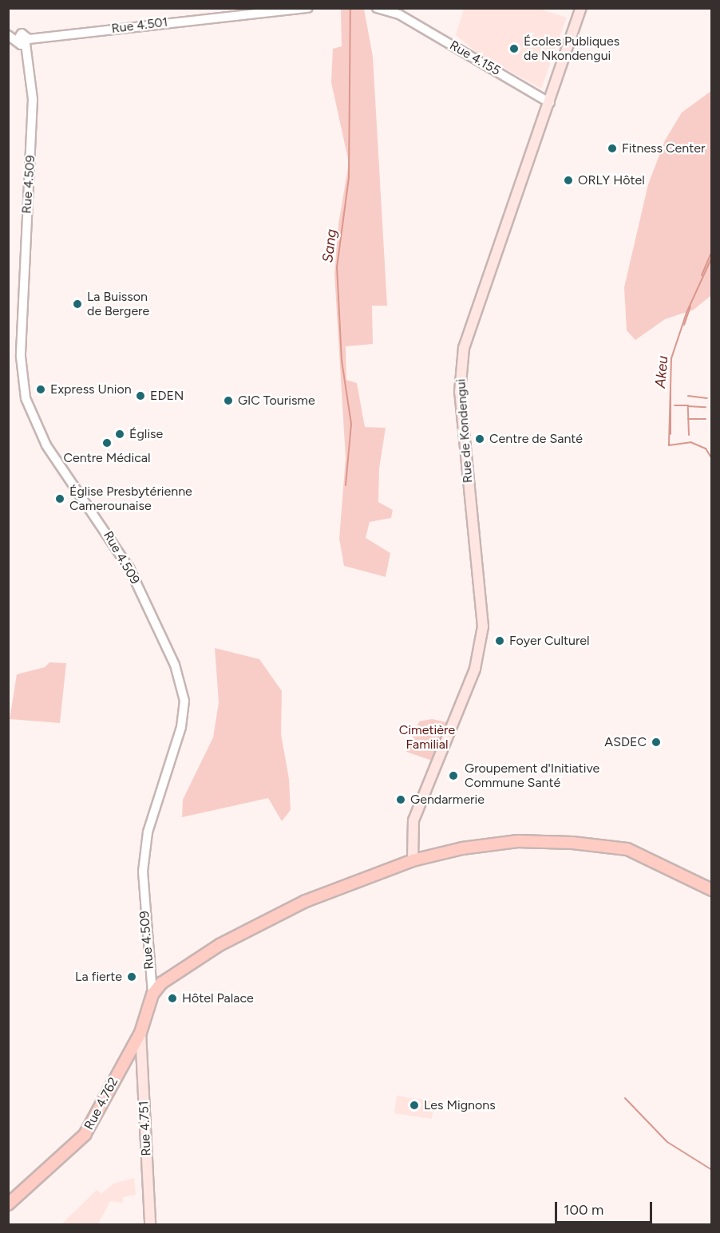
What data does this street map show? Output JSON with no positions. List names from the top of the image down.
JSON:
{
  "streets": {
    "main road": ["Rue de Kondengui", "Rue 4.762", "Rue 4.751"],
    "street": ["Rue 4.501", "Rue 4.155", "Rue 4.509"]
  },
  "crossings": [
    ["Rue 4.501", "Rue 4.509"],
    ["Rue 4.155", "Rue de Kondengui"],
    ["Rue 4.509", "Rue 4.762"],
    ["Rue 4.762", "Rue 4.751"]
  ],
  "water": ["Sang", "Akeu"],
  "parks": ["Cimetière Familial"],
  "places": [
    "Écoles Publiques de Nkondengui",
    "Fitness Center",
    "ORLY Hôtel",
    "La Buisson de Bergere",
    "Express Union",
    "EDEN",
    "GIC Tourisme",
    "Église",
    "Centre de Santé",
    "Centre Médical",
    "Église Presbytérienne Camerounaise",
    "Foyer Culturel",
    "ASDEC",
    "Groupement d'Initiative Commune Santé",
    "Gendarmerie",
    "La fierte",
    "Hôtel Palace",
    "Les Mignons"
  ],
  "scale_bar": "100 m"
}
